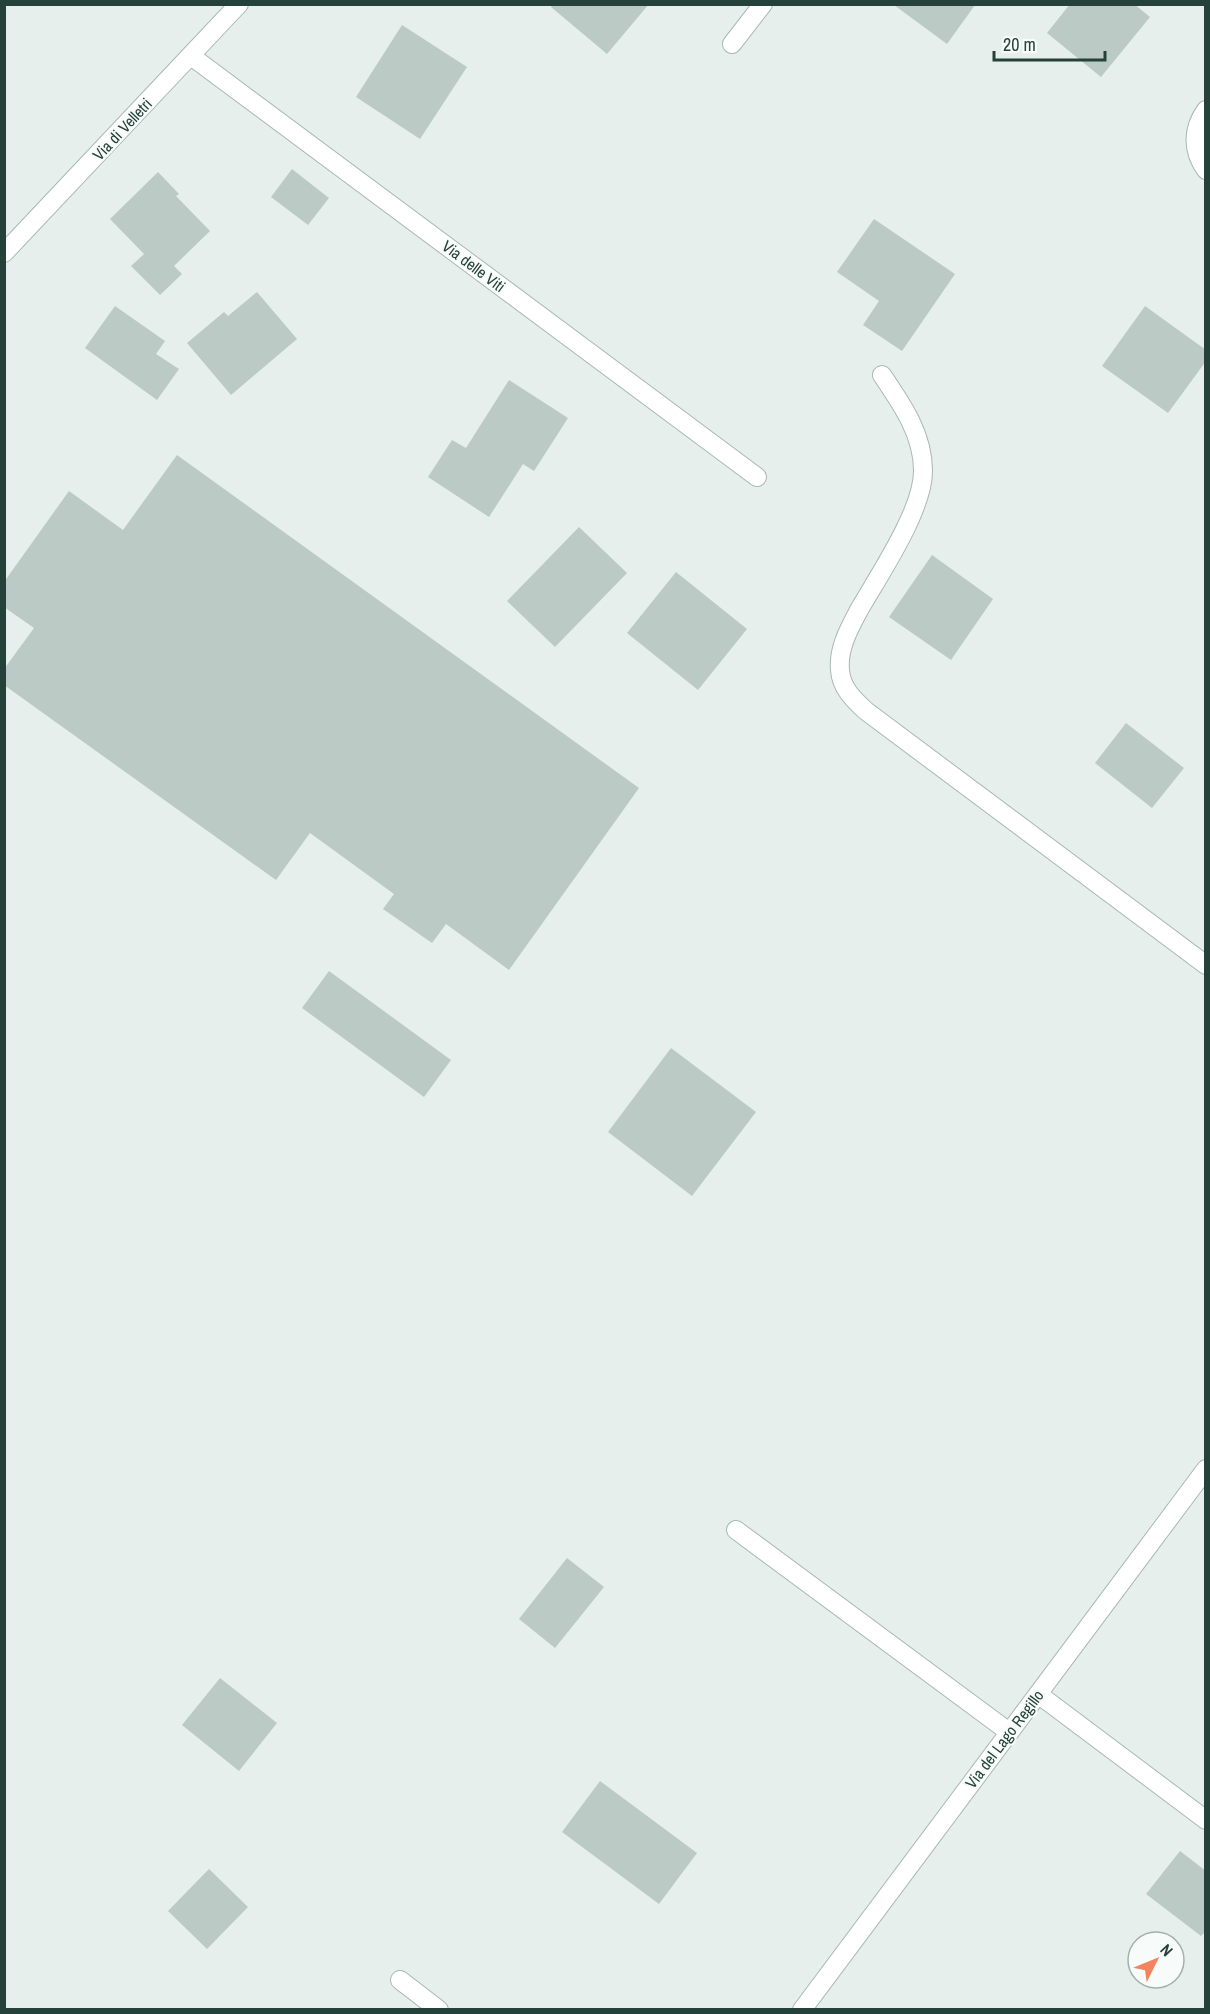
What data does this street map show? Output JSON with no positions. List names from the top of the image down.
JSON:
{
  "streets": {
    "street": ["Via di Velletri", "Via delle Viti", "Via del Lago Regillo"]
  },
  "crossings": [
    ["Via di Velletri", "Via delle Viti"]
  ],
  "scale_bar": "20 m",
  "north": "top right"
}
